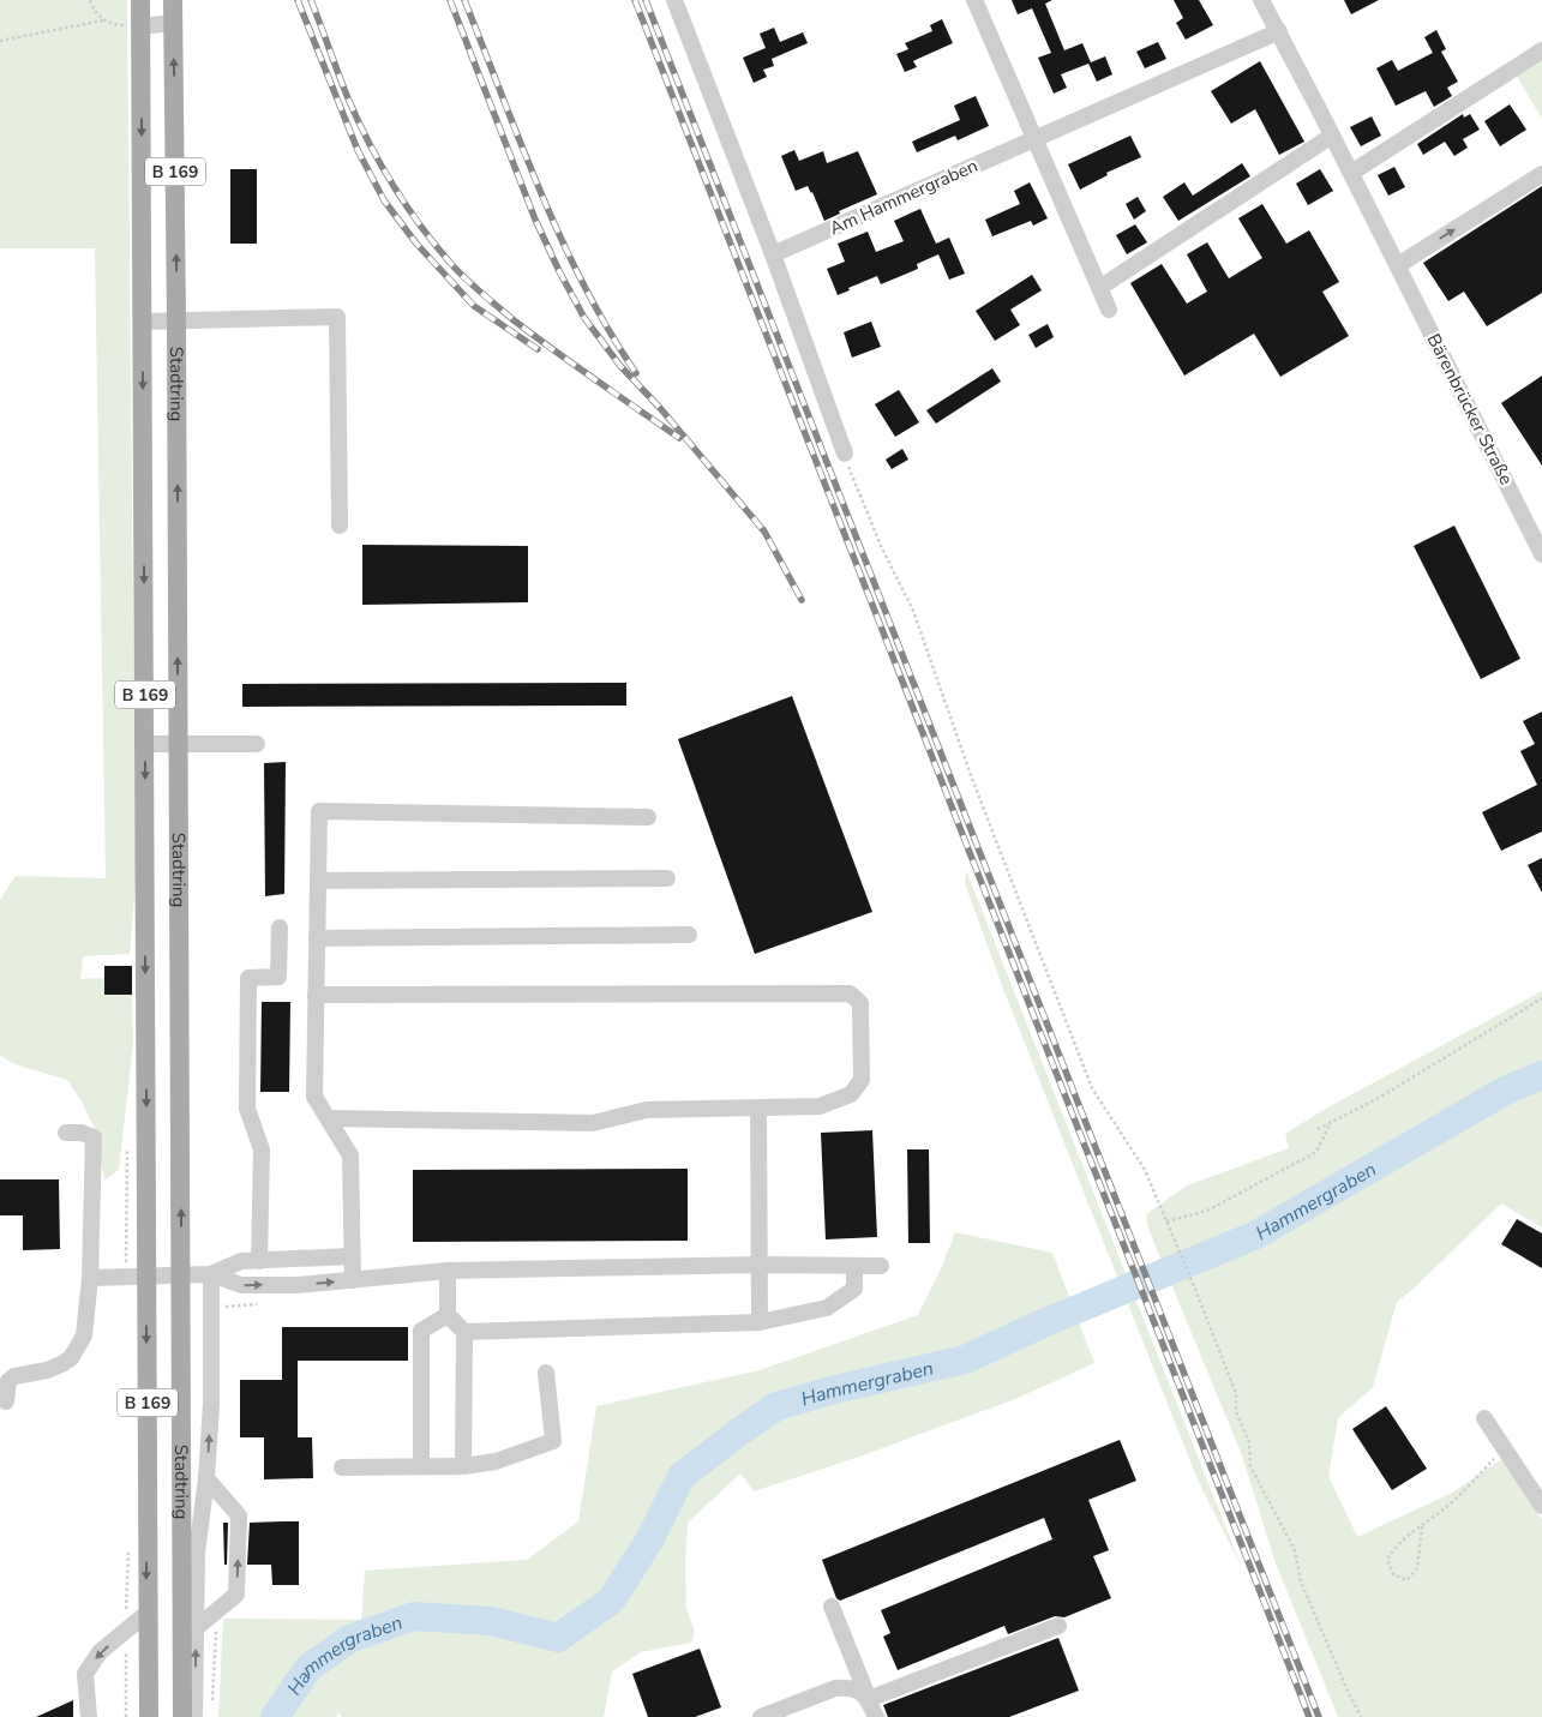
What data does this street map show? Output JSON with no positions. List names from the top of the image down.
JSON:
{
  "streets": {
    "main road": ["B 169", "Stadtring"],
    "street": ["Am Hammergraben", "Bärenbrücker Straße"]
  },
  "crossings": [
    ["B 169", "Stadtring"]
  ],
  "water": ["Hammergraben"]
}
